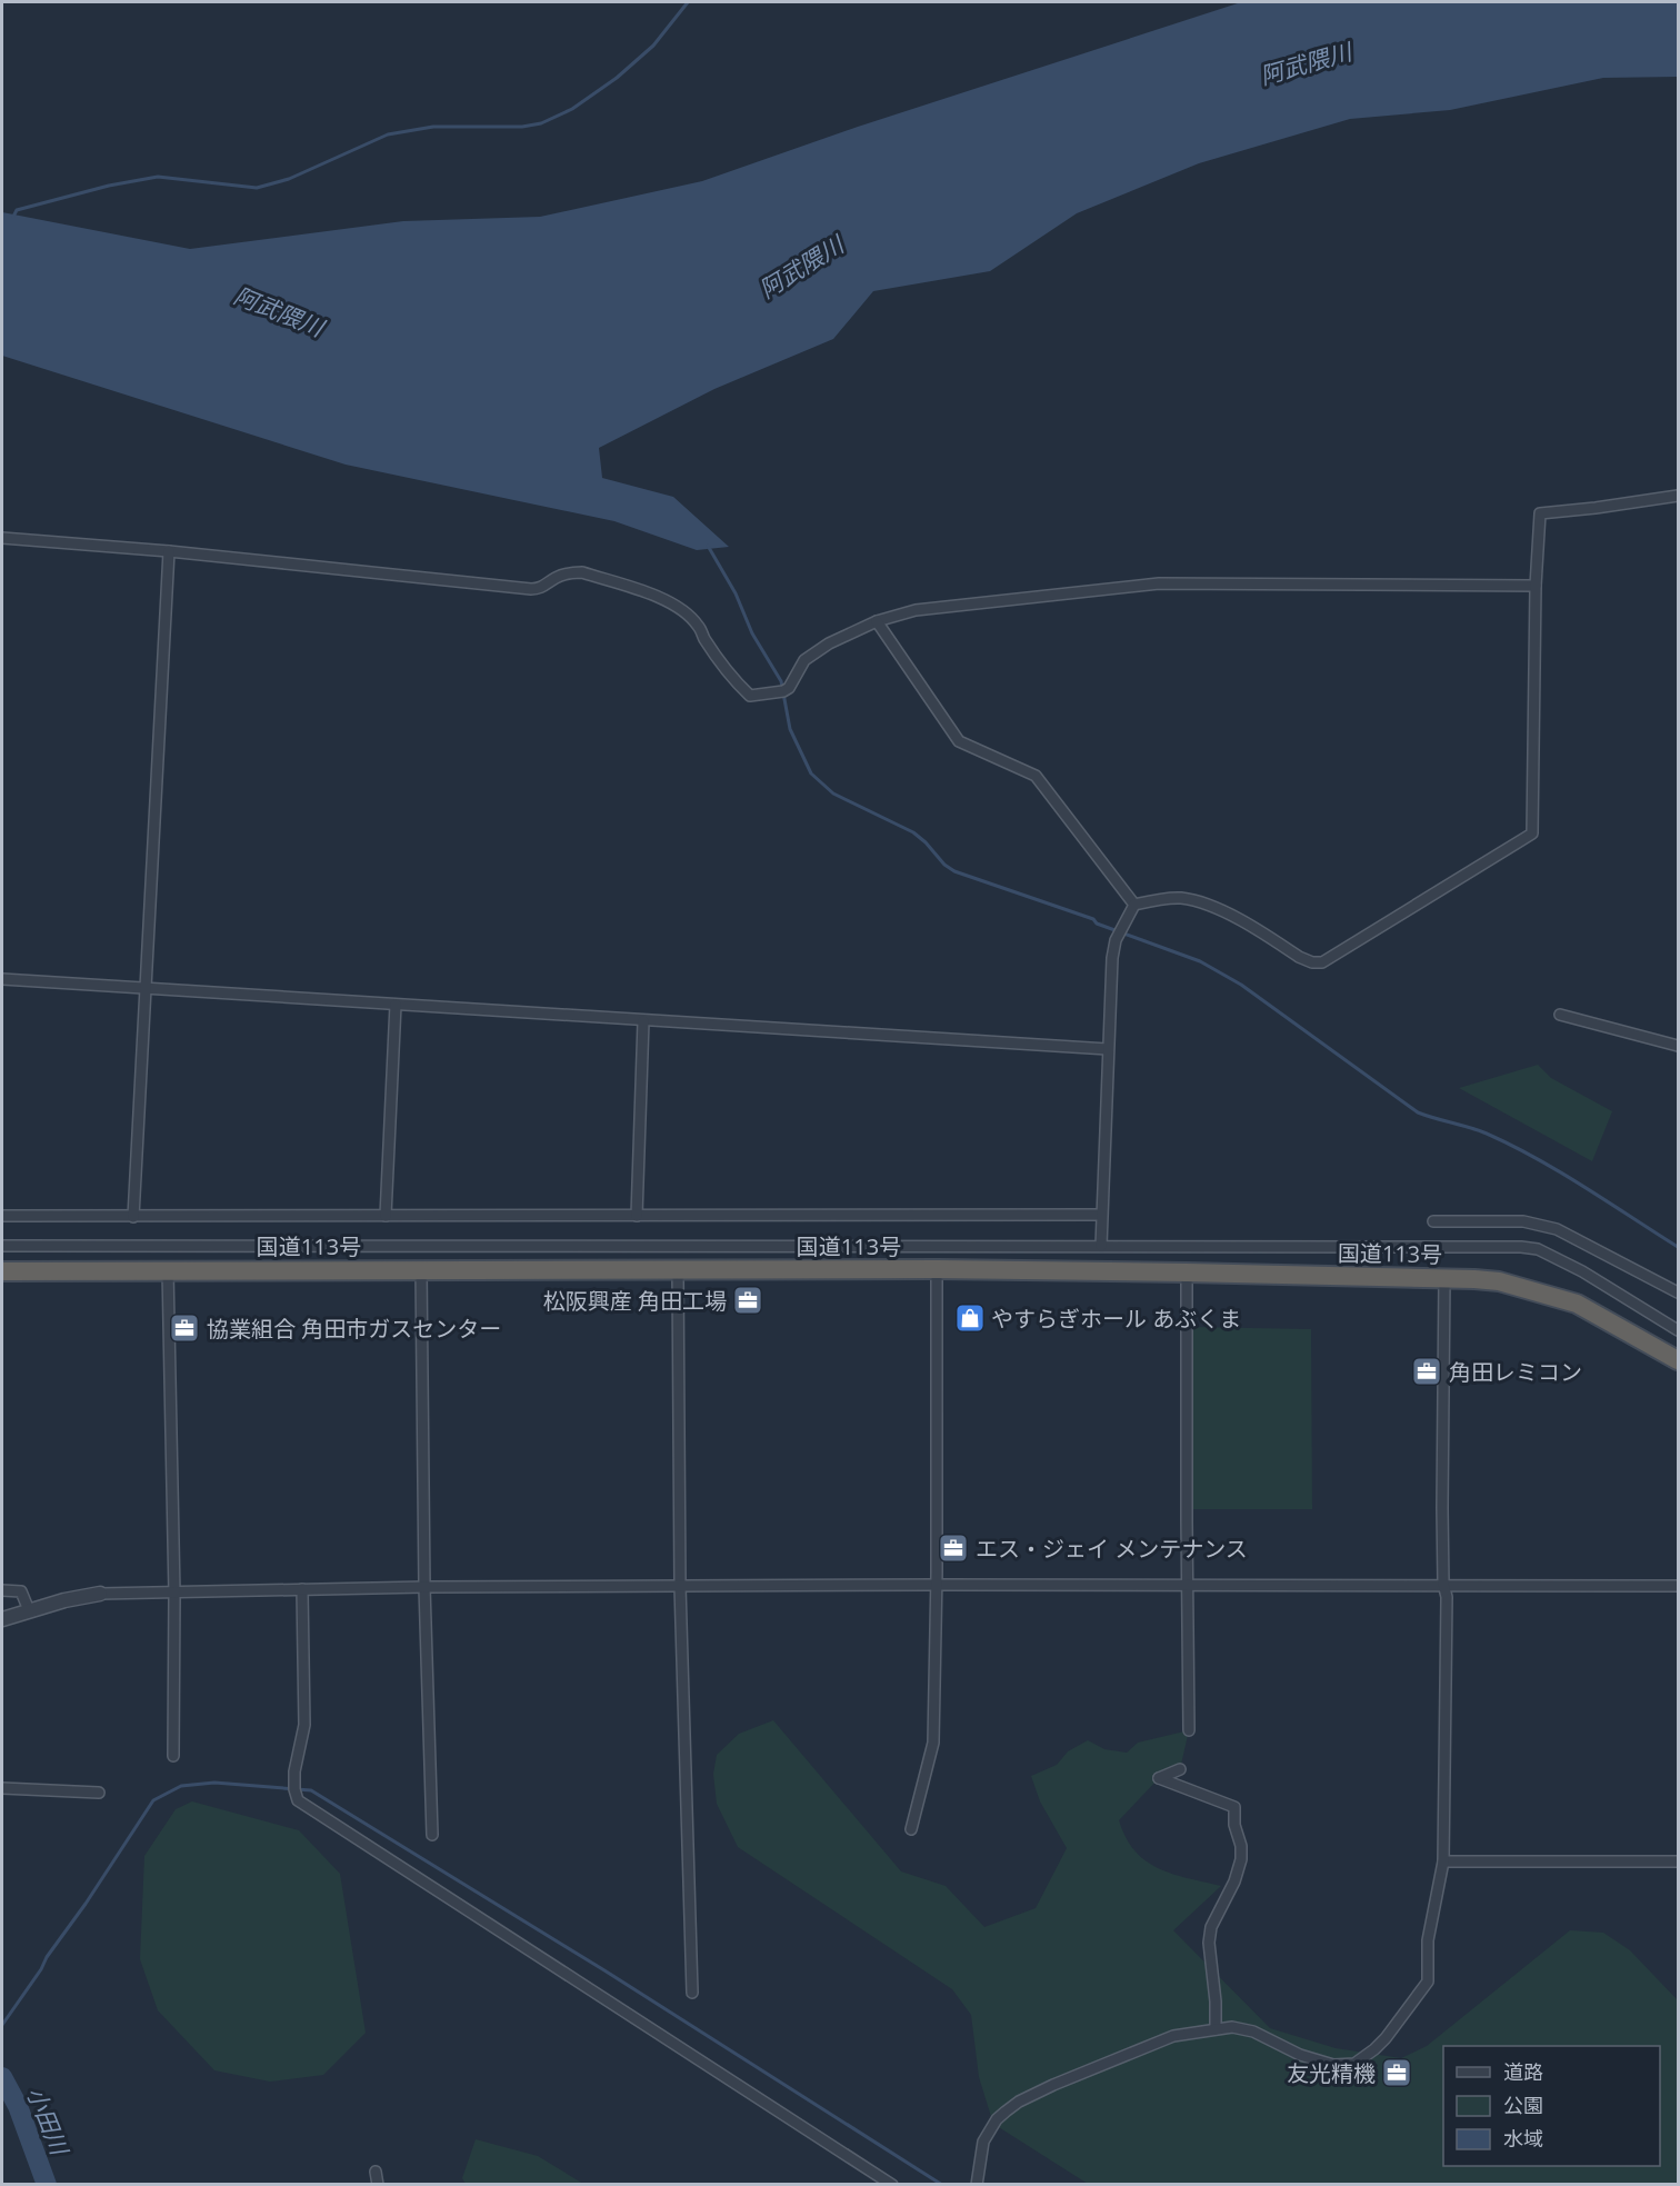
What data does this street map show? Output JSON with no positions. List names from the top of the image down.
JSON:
{
  "streets": {
    "highway": ["国道113号"]
  },
  "water": ["阿武隈川", "小田川"],
  "places": {
    "office": [
      "松阪興産 角田工場",
      "協業組合 角田市ガスセンター",
      "角田レミコン",
      "エス・ジェイ メンテナンス",
      "友光精機"
    ],
    "shop": ["やすらぎホール あぶくま"]
  },
  "legend": ["道路", "公園", "水域"]
}
